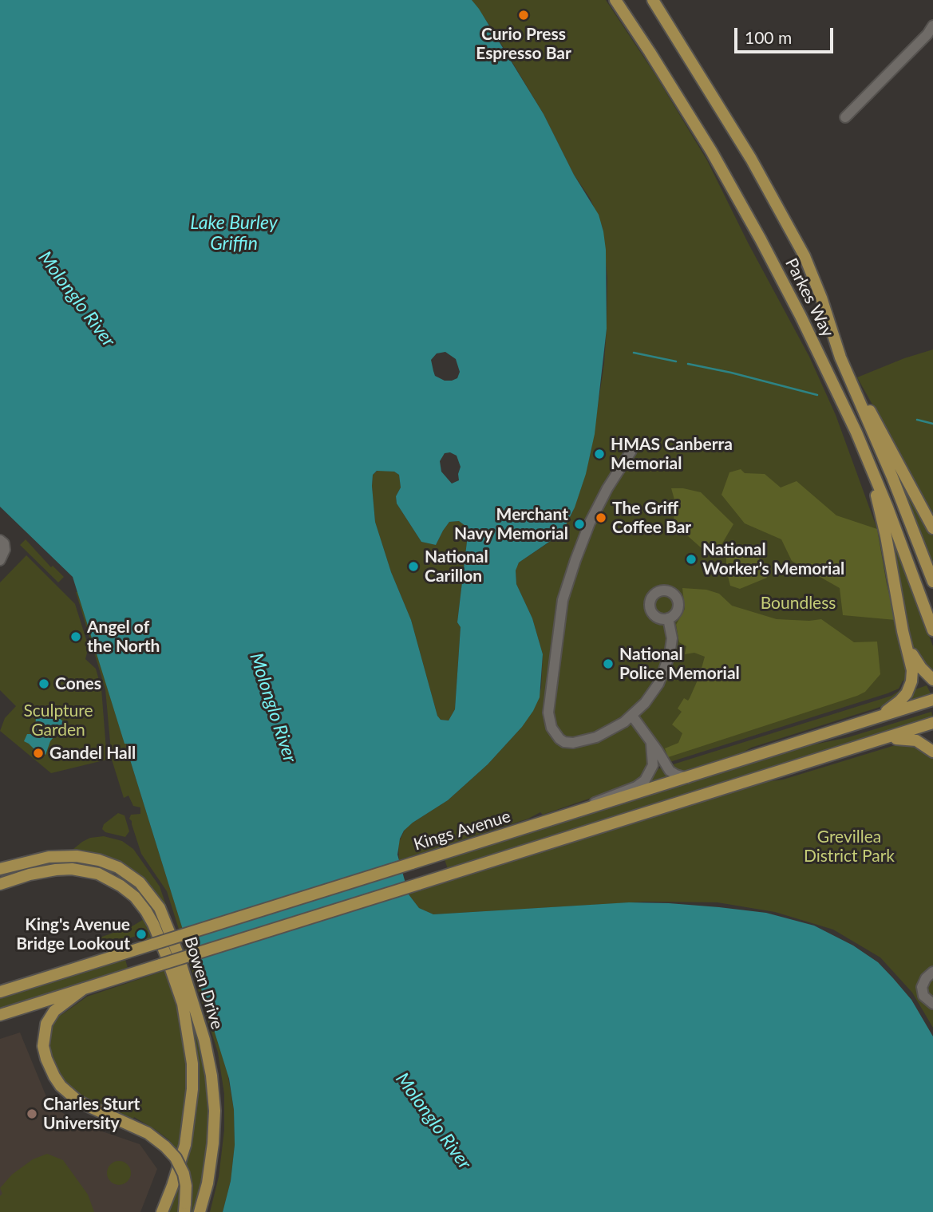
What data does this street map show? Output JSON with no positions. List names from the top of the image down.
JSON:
{
  "streets": {
    "main road": ["Parkes Way", "Kings Avenue", "Bowen Drive"]
  },
  "water": ["Lake Burley Griffin", "Molonglo River"],
  "parks": ["Boundless", "Sculpture Garden", "Grevillea District Park"],
  "places": [
    "Curio Press Espresso Bar",
    "HMAS Canberra Memorial",
    "The Griff Coffee Bar",
    "Merchant Navy Memorial",
    "National Worker’s Memorial",
    "National Carillon",
    "Angel of the North",
    "National Police Memorial",
    "Cones",
    "Gandel Hall",
    "King's Avenue Bridge Lookout",
    "Charles Sturt University"
  ],
  "scale_bar": "100 m"
}
